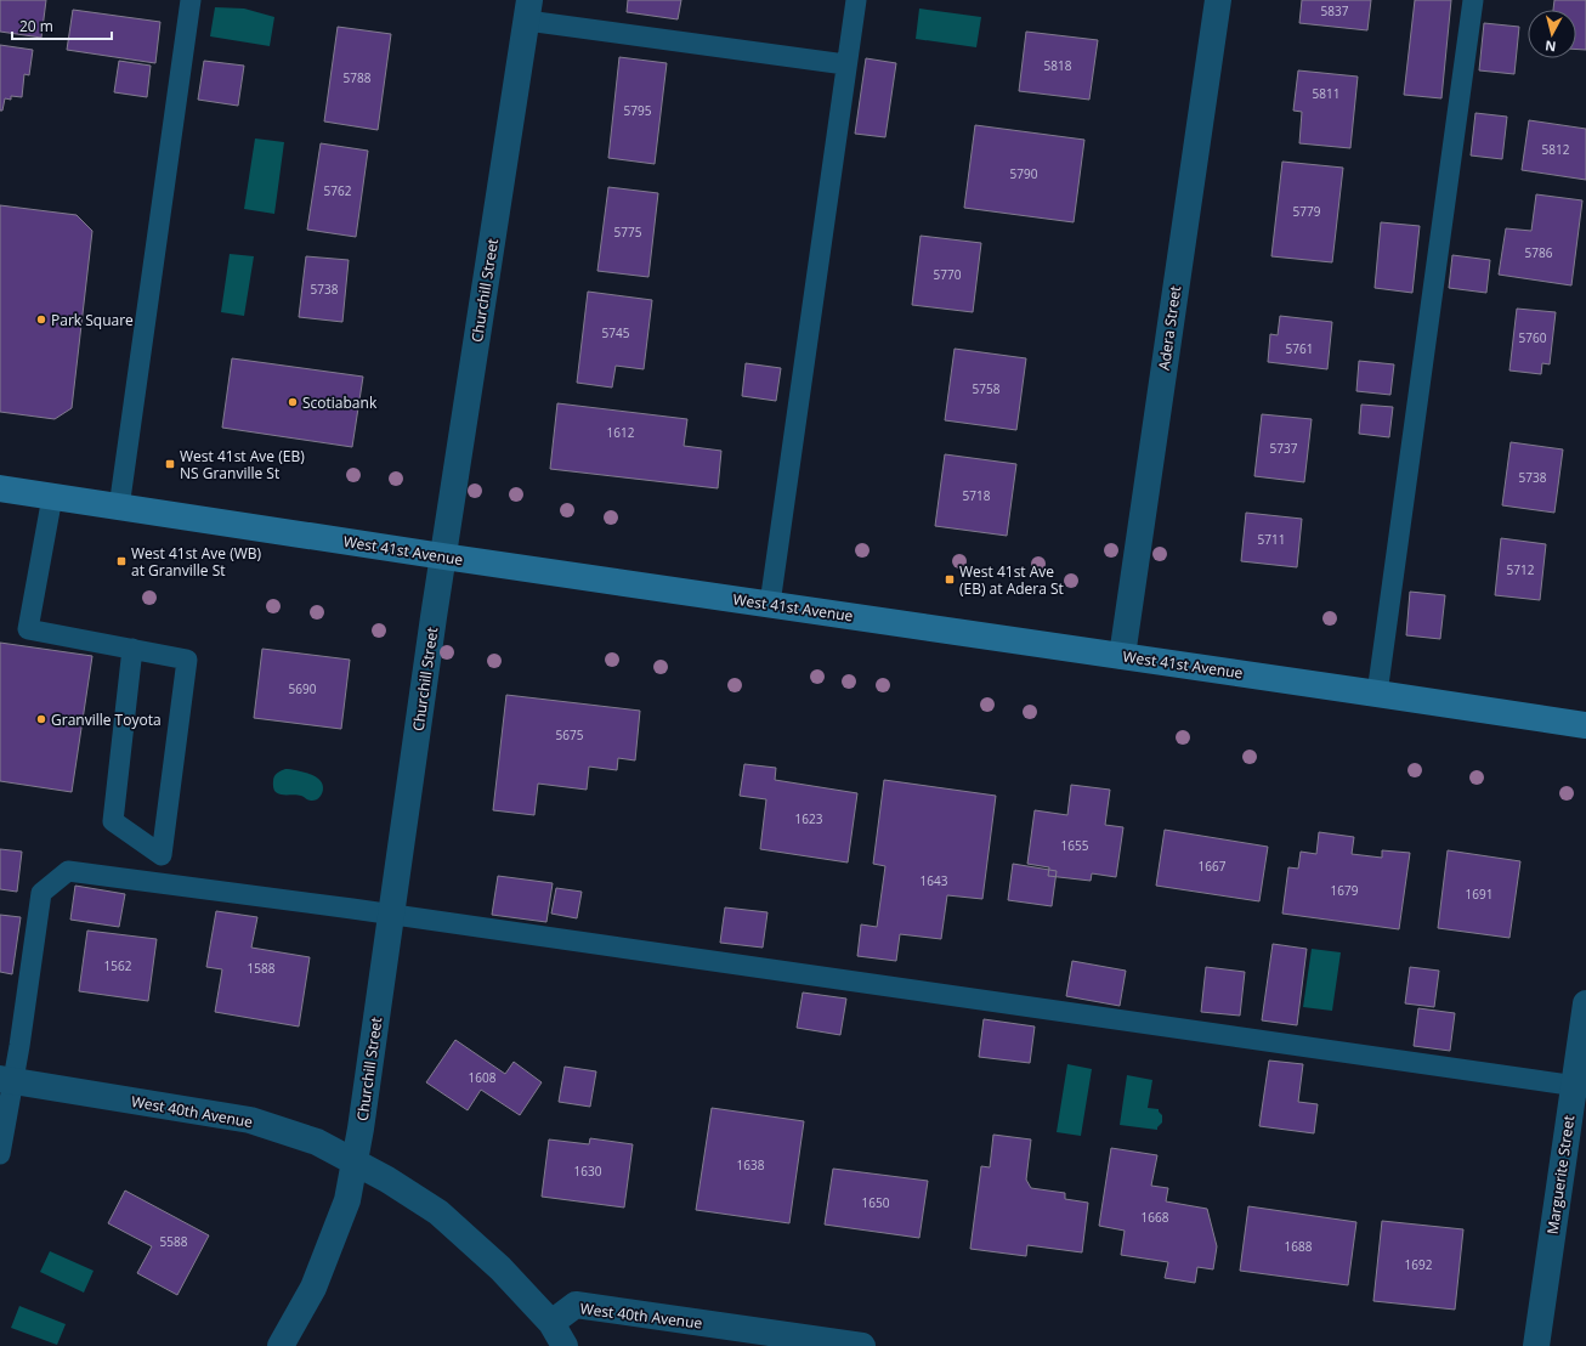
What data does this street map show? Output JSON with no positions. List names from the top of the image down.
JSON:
{
  "streets": {
    "main road": ["West 41st Avenue"],
    "street": [
      "Churchill Street",
      "Adera Street",
      "West 40th Avenue",
      "Marguerite Street"
    ]
  },
  "crossings": [
    ["Churchill Street", "West 41st Avenue"],
    ["Churchill Street", "West 40th Avenue"],
    ["Adera Street", "West 41st Avenue"]
  ],
  "places": {
    "other": ["Park Square", "Scotiabank", "Granville Toyota"],
    "transit": ["West 41st Ave (EB) NS Granville St", "West 41st Ave (WB) at Granville St", "West 41st Ave (EB) at Adera St"]
  },
  "house_numbers": [
    "5837",
    "5818",
    "5788",
    "5811",
    "5795",
    "5812",
    "5790",
    "5762",
    "5779",
    "5775",
    "5786",
    "5770",
    "5738",
    "5745",
    "5760",
    "5761",
    "5758",
    "1612",
    "5737",
    "5738",
    "5718",
    "5711",
    "5712",
    "5690",
    "5675",
    "1623",
    "1655",
    "1667",
    "1643",
    "1679",
    "1691",
    "1562",
    "1588",
    "1608",
    "1638",
    "1630",
    "1650",
    "1668",
    "5588",
    "1688",
    "1692"
  ],
  "scale_bar": "20 m",
  "north": "bottom"
}
